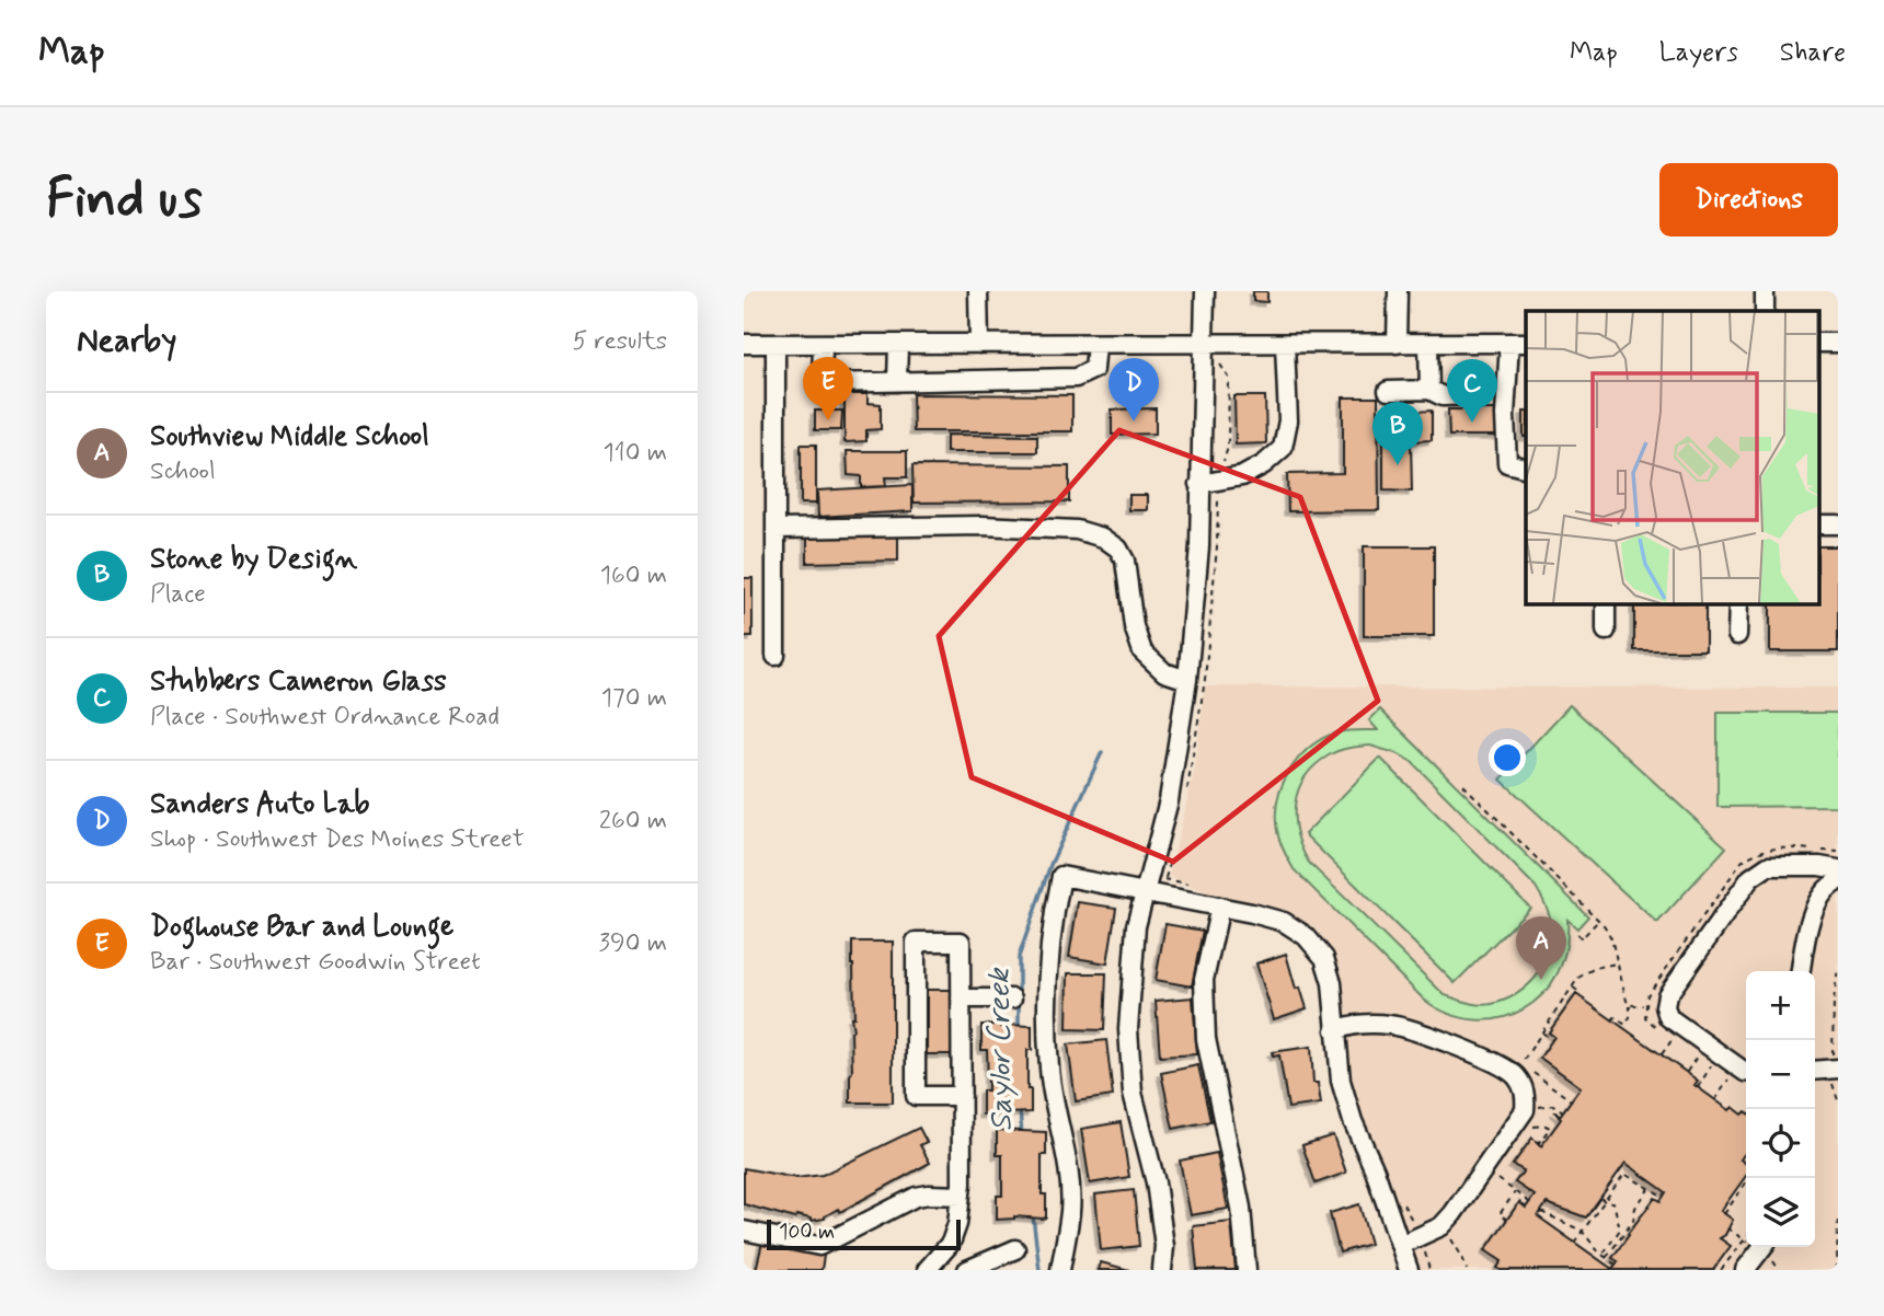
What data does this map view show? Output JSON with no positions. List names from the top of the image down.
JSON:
{
  "water": ["Saylor Creek"],
  "scale_bar": "100 m",
  "page": {
    "header": "Map",
    "nav": ["Map", "Layers", "Share"],
    "buttons": "Directions",
    "title": "Find us",
    "heading": ["Nearby", "5 results"],
    "pins": [
      "E",
      "D",
      "C",
      "B",
      "A"
    ],
    "list": [
      {
        "mark": "A",
        "name": "Southview Middle School",
        "note": "School",
        "value": "110 m"
      },
      {
        "mark": "B",
        "name": "Stone by Design",
        "note": "Place",
        "value": "160 m"
      },
      {
        "mark": "C",
        "name": "Stubbers Cameron Glass",
        "note": "Place · Southwest Ordnance Road",
        "value": "170 m"
      },
      {
        "mark": "D",
        "name": "Sanders Auto Lab",
        "note": "Shop · Southwest Des Moines Street",
        "value": "260 m"
      },
      {
        "mark": "E",
        "name": "Doghouse Bar and Lounge",
        "note": "Bar · Southwest Goodwin Street",
        "value": "390 m"
      }
    ],
    "map_buttons": ["+", "−"],
    "scale": "100 m"
  }
}
